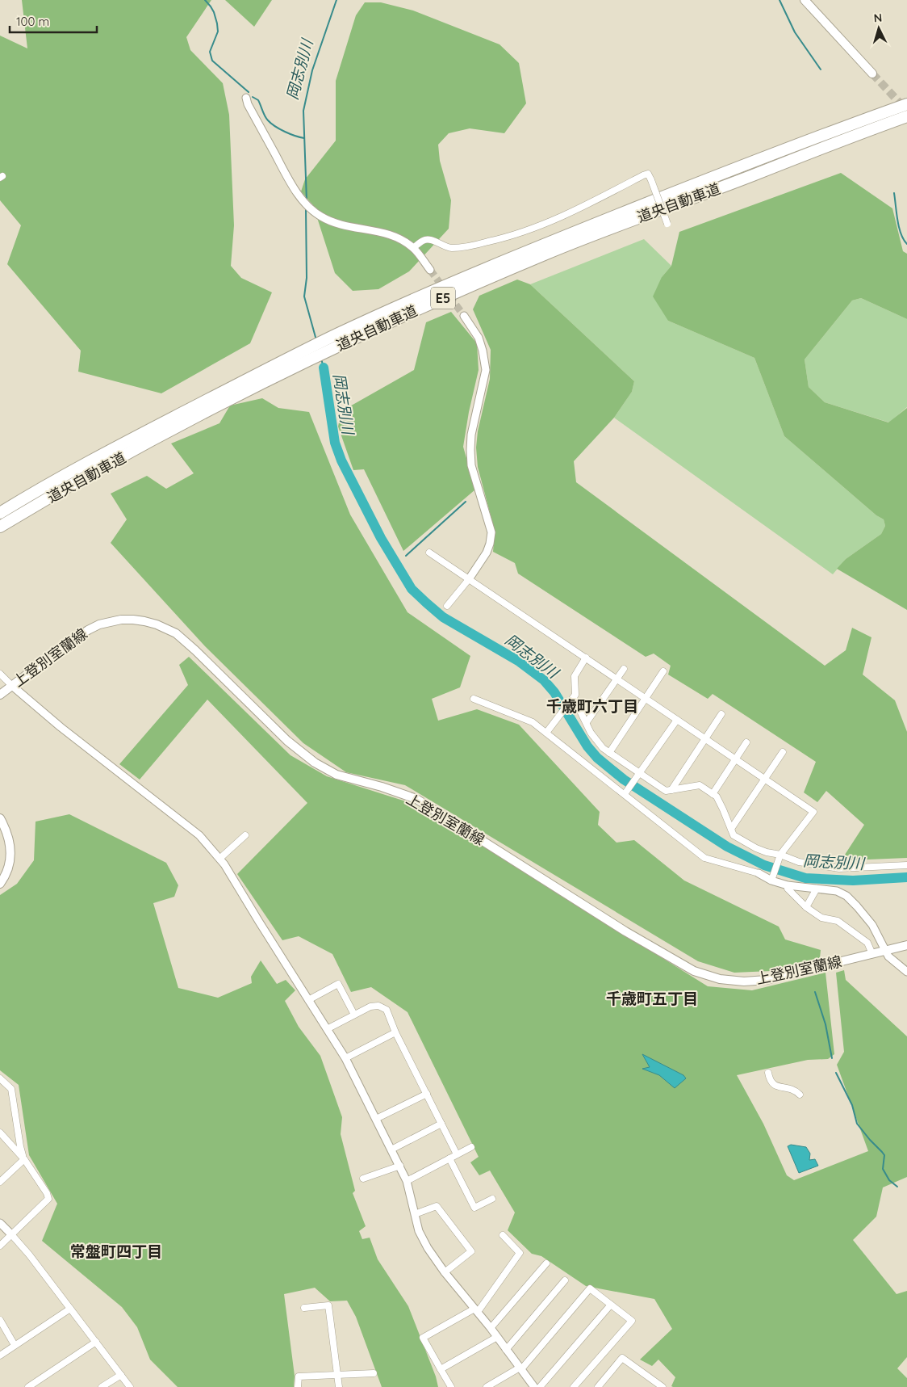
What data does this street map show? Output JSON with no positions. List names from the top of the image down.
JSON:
{
  "streets": {
    "highway": ["道央自動車道", "E5"],
    "main road": ["上登別室蘭線"]
  },
  "districts": ["千歳町六丁目", "千歳町五丁目", "常盤町四丁目"],
  "water": ["岡志別川"],
  "scale_bar": "100 m",
  "north": "top"
}
